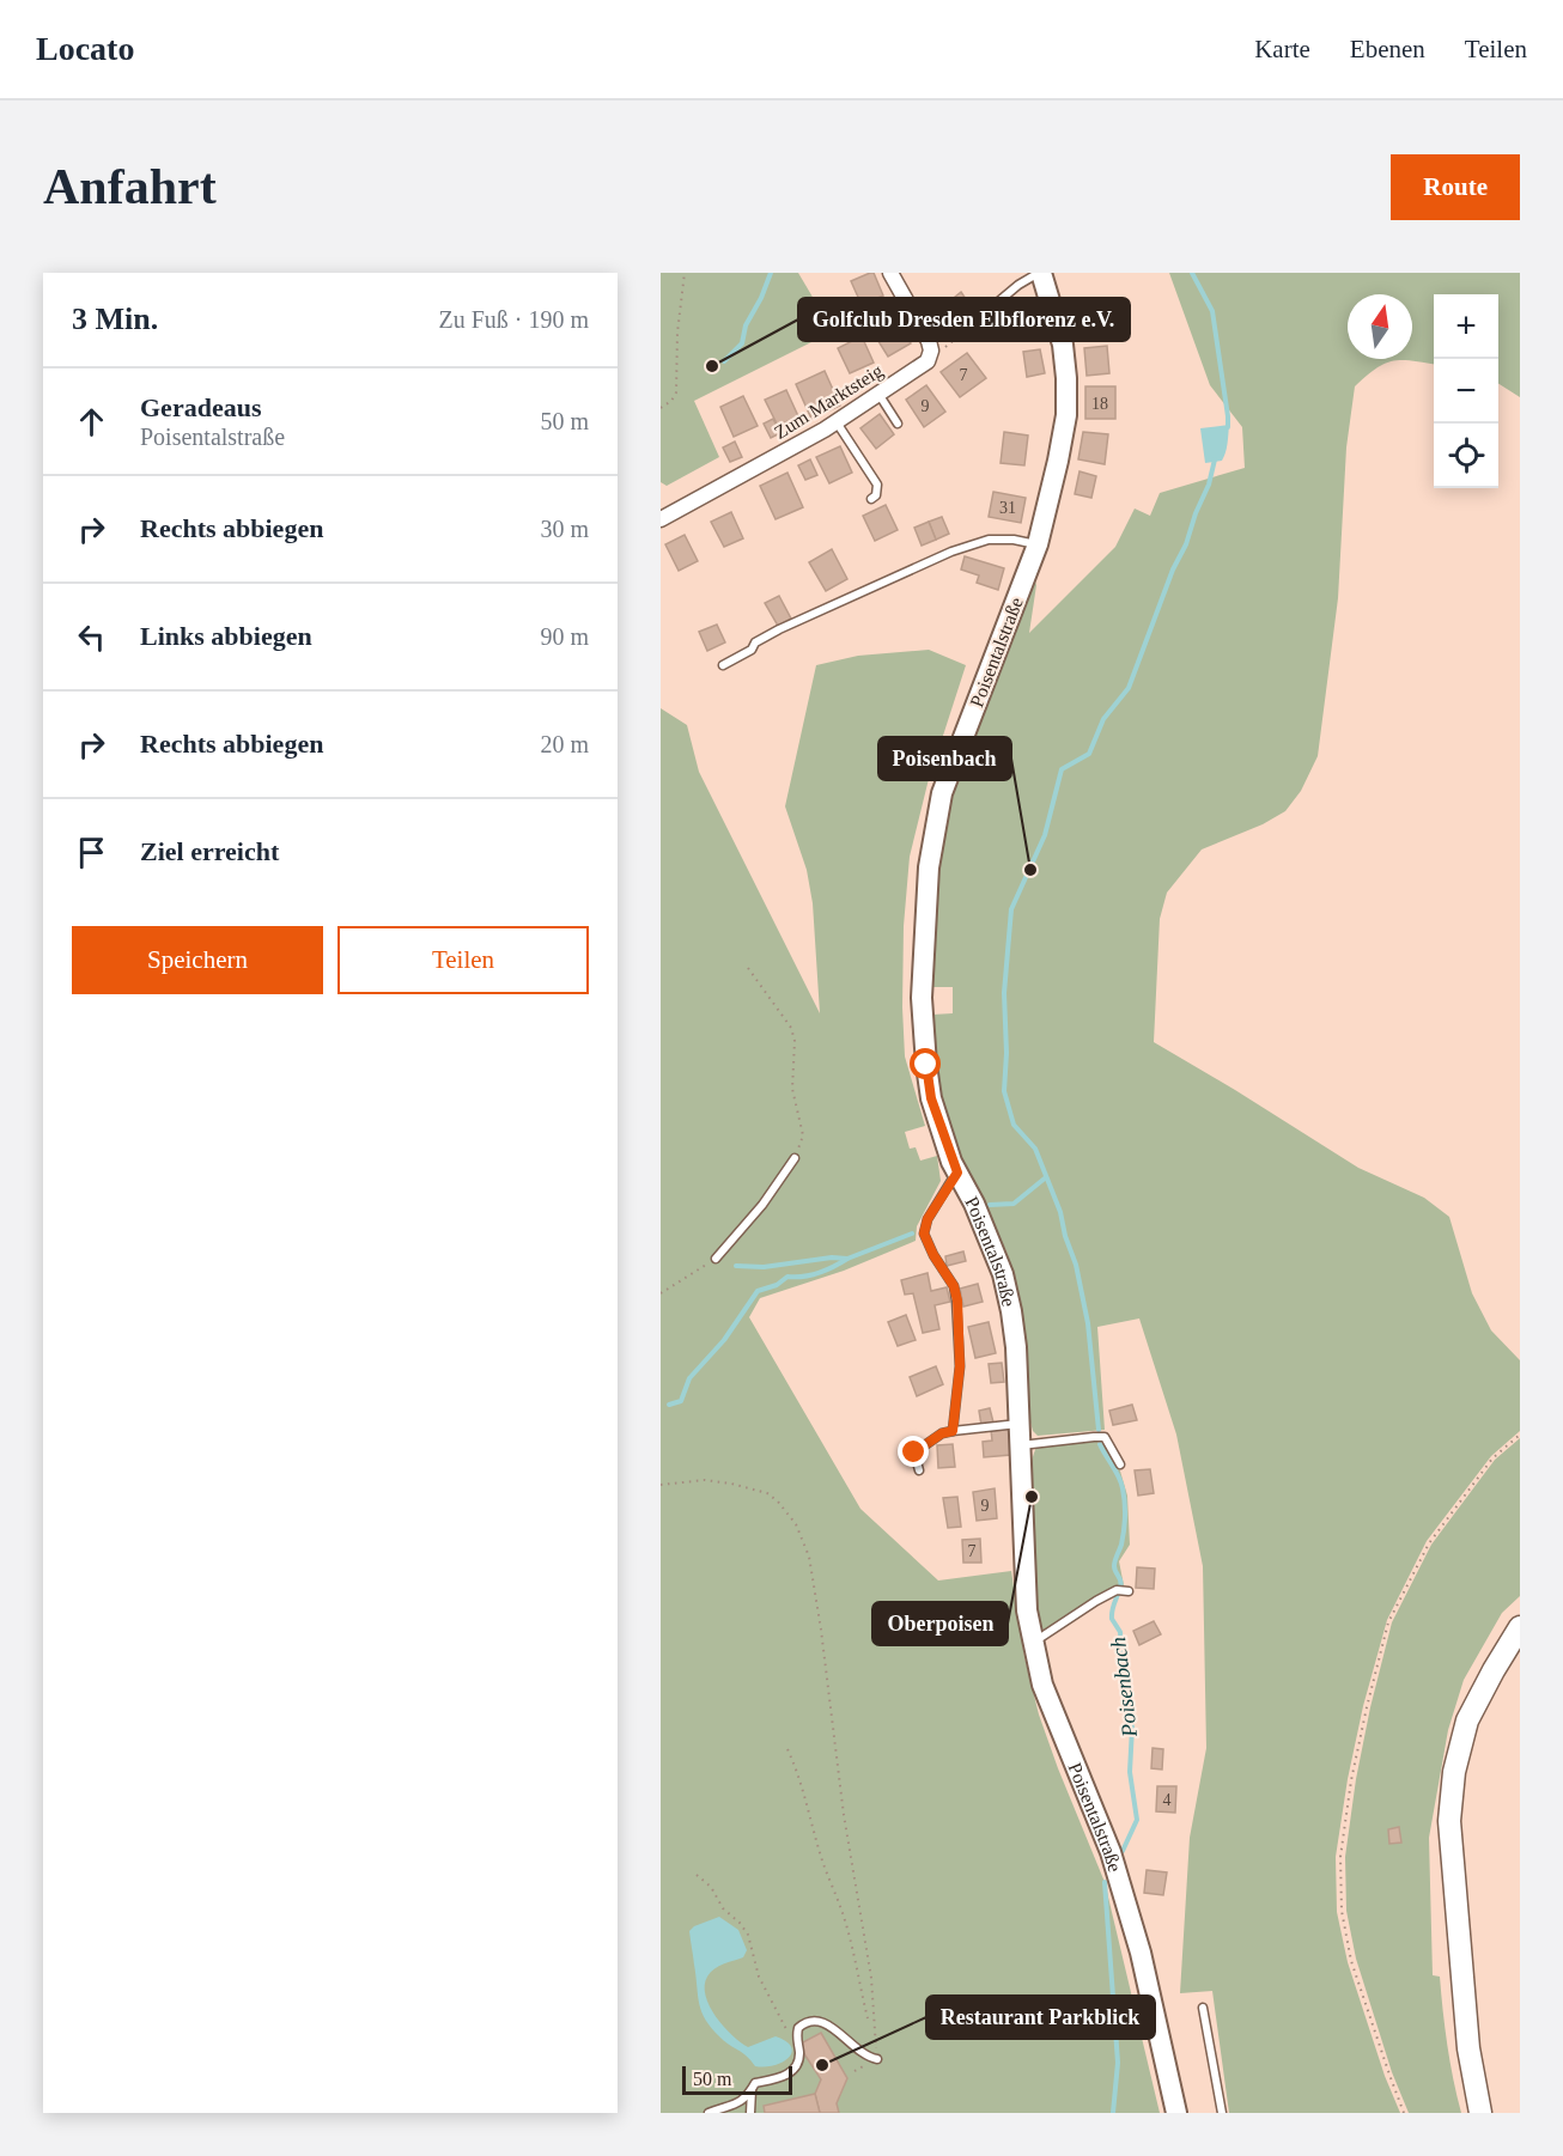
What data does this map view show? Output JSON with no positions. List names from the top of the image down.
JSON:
{
  "streets": {
    "main road": ["Poisentalstraße"],
    "street": ["Zum Marktsteig"]
  },
  "water": ["Poisenbach"],
  "places": [
    "Golfclub Dresden Elbflorenz e.V.",
    "Poisenbach",
    "Oberpoisen",
    "Restaurant Parkblick"
  ],
  "house_numbers": [
    "7",
    "18",
    "9",
    "31",
    "9",
    "7",
    "4"
  ],
  "scale_bar": "50 m",
  "north": "top",
  "page": {
    "header": "Locato",
    "nav": ["Karte", "Ebenen", "Teilen"],
    "buttons": [
      "Route",
      ["Speichern", "Teilen"]
    ],
    "title": "Anfahrt",
    "heading": ["3 Min.", "Zu Fuß · 190 m"],
    "map_buttons": ["+", "−"],
    "list": [
      ["Geradeaus", "Poisentalstraße", "50 m"],
      ["Rechts abbiegen", "30 m"],
      ["Links abbiegen", "90 m"],
      ["Rechts abbiegen", "20 m"],
      "Ziel erreicht"
    ],
    "scale": "50 m"
  }
}
